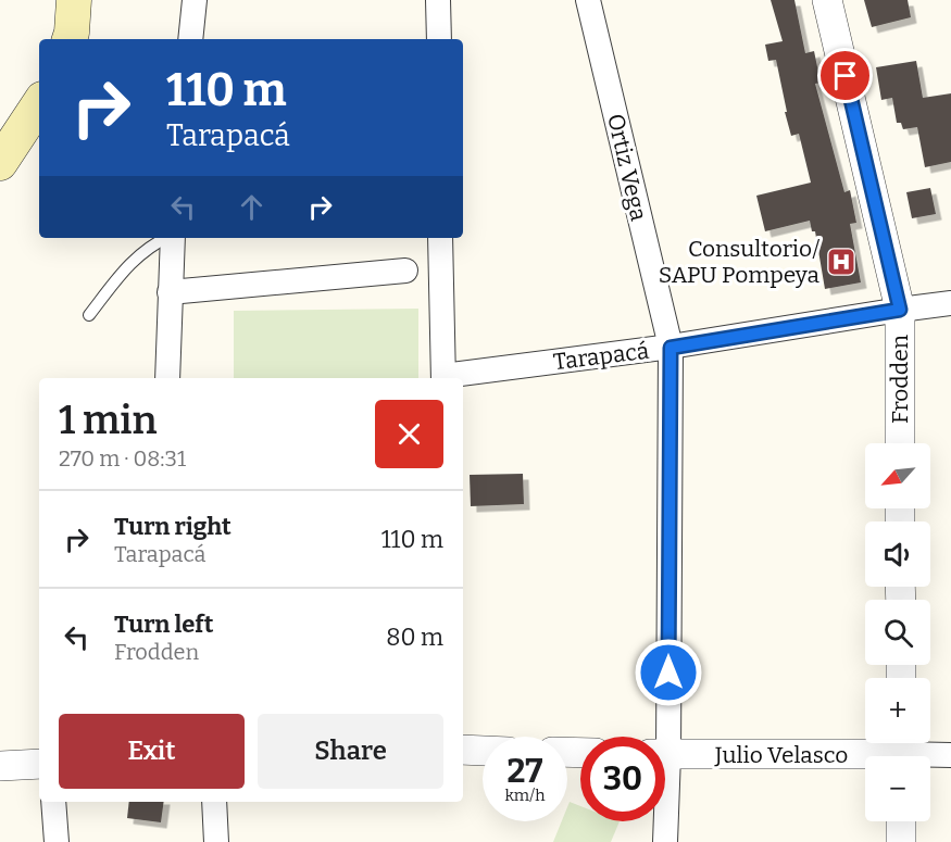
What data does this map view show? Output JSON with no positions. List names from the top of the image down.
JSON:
{
  "streets": {
    "street": [
      "Ortiz Vega",
      "Tarapacá",
      "Frodden",
      "Julio Velasco"
    ]
  },
  "crossings": [
    ["Ortiz Vega", "Tarapacá"],
    ["Tarapacá", "Frodden"]
  ],
  "places": {
    "hospital": ["Consultorio/ SAPU Pompeya"]
  },
  "north": "bottom left",
  "page": {
    "turn": ["110 m", "Tarapacá"],
    "heading": ["1 min", "270 m · 08:31"],
    "map_buttons": ["+", "−"],
    "list": [
      {
        "name": "Turn right",
        "note": "Tarapacá",
        "value": "110 m"
      },
      {
        "name": "Turn left",
        "note": "Frodden",
        "value": "80 m"
      }
    ],
    "buttons": ["Exit", "Share"],
    "speed": "27 km/h",
    "limit": "30"
  }
}
